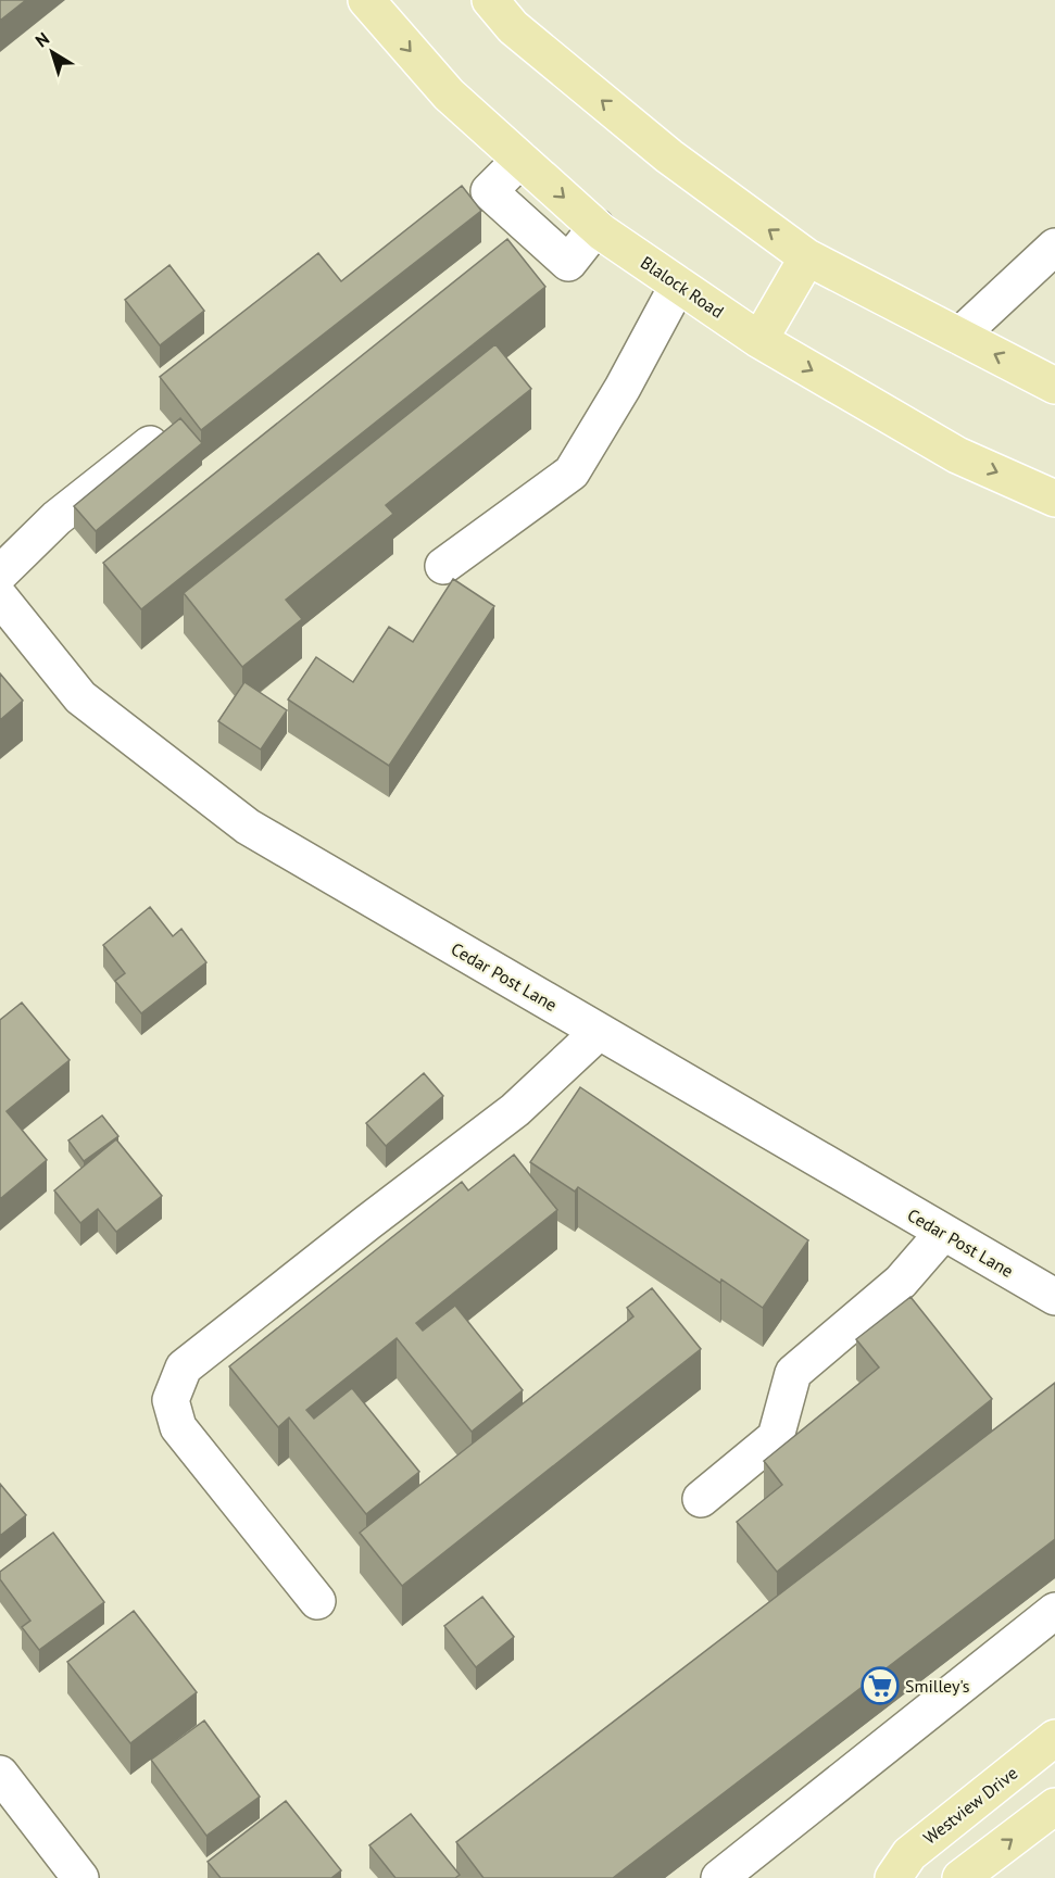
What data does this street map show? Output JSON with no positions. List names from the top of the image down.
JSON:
{
  "streets": {
    "main road": ["Blalock Road", "Westview Drive"],
    "street": ["Cedar Post Lane"]
  },
  "places": {
    "supermarket": ["Smilley's"]
  },
  "north": "top left"
}
